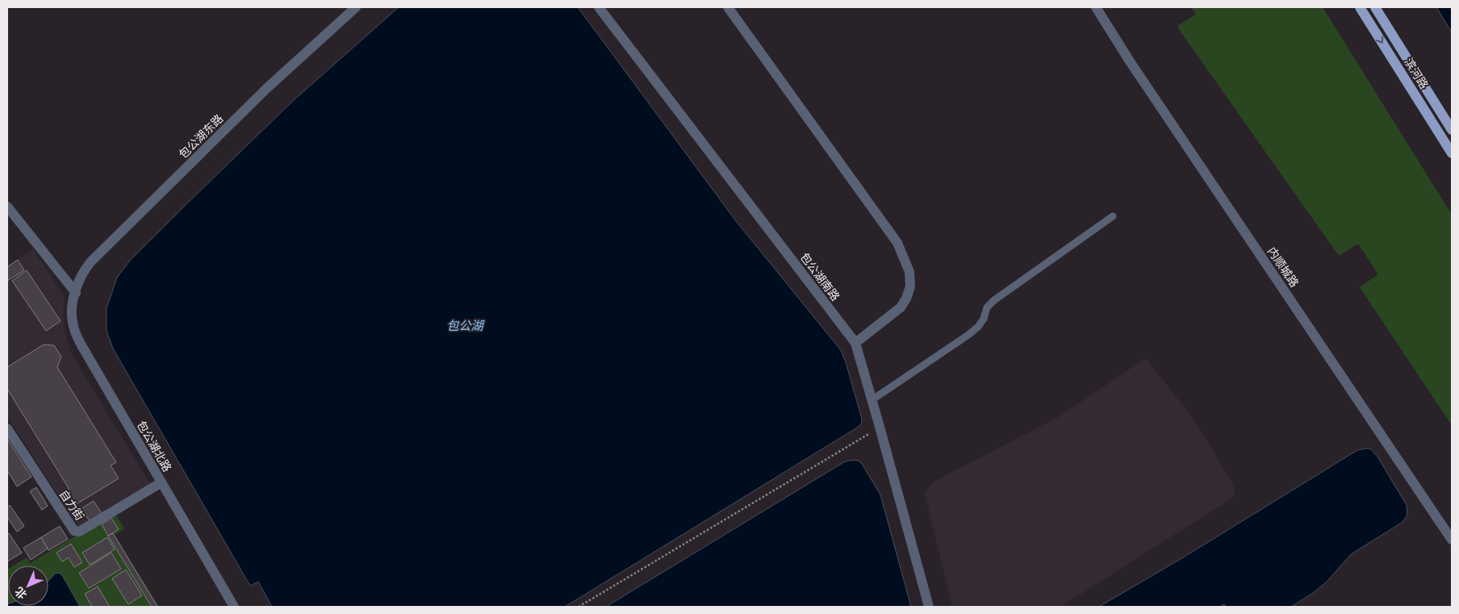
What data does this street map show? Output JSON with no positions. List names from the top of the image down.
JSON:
{
  "streets": {
    "main road": ["滨河路"],
    "street": [
      "包公湖东路",
      "内顺城路",
      "包公湖南路",
      "包公湖北路",
      "自力街"
    ]
  },
  "crossings": [
    ["包公湖东路", "包公湖北路"],
    ["包公湖北路", "自力街"]
  ],
  "water": ["包公湖"],
  "north": "bottom left"
}
